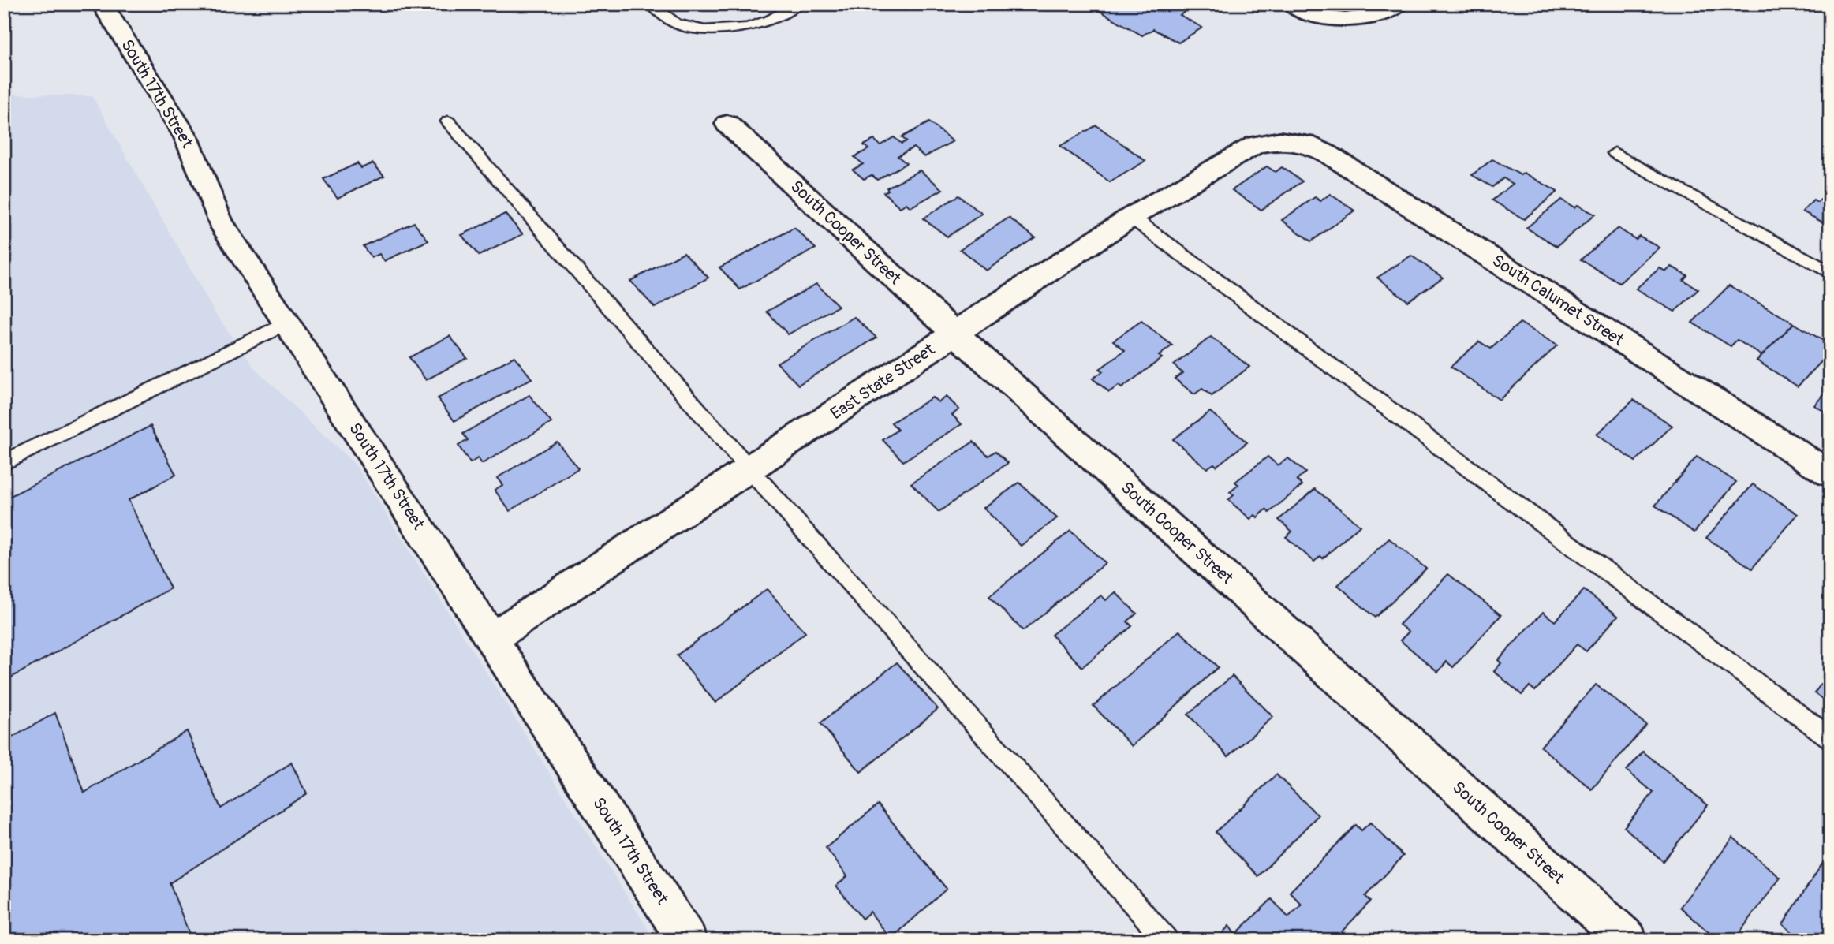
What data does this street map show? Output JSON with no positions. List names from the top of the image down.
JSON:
{
  "streets": {
    "street": [
      "South 17th Street",
      "South Cooper Street",
      "South Calumet Street",
      "East State Street"
    ]
  },
  "crossings": [
    ["South 17th Street", "East State Street"],
    ["South Cooper Street", "East State Street"],
    ["South Calumet Street", "East State Street"]
  ]
}
